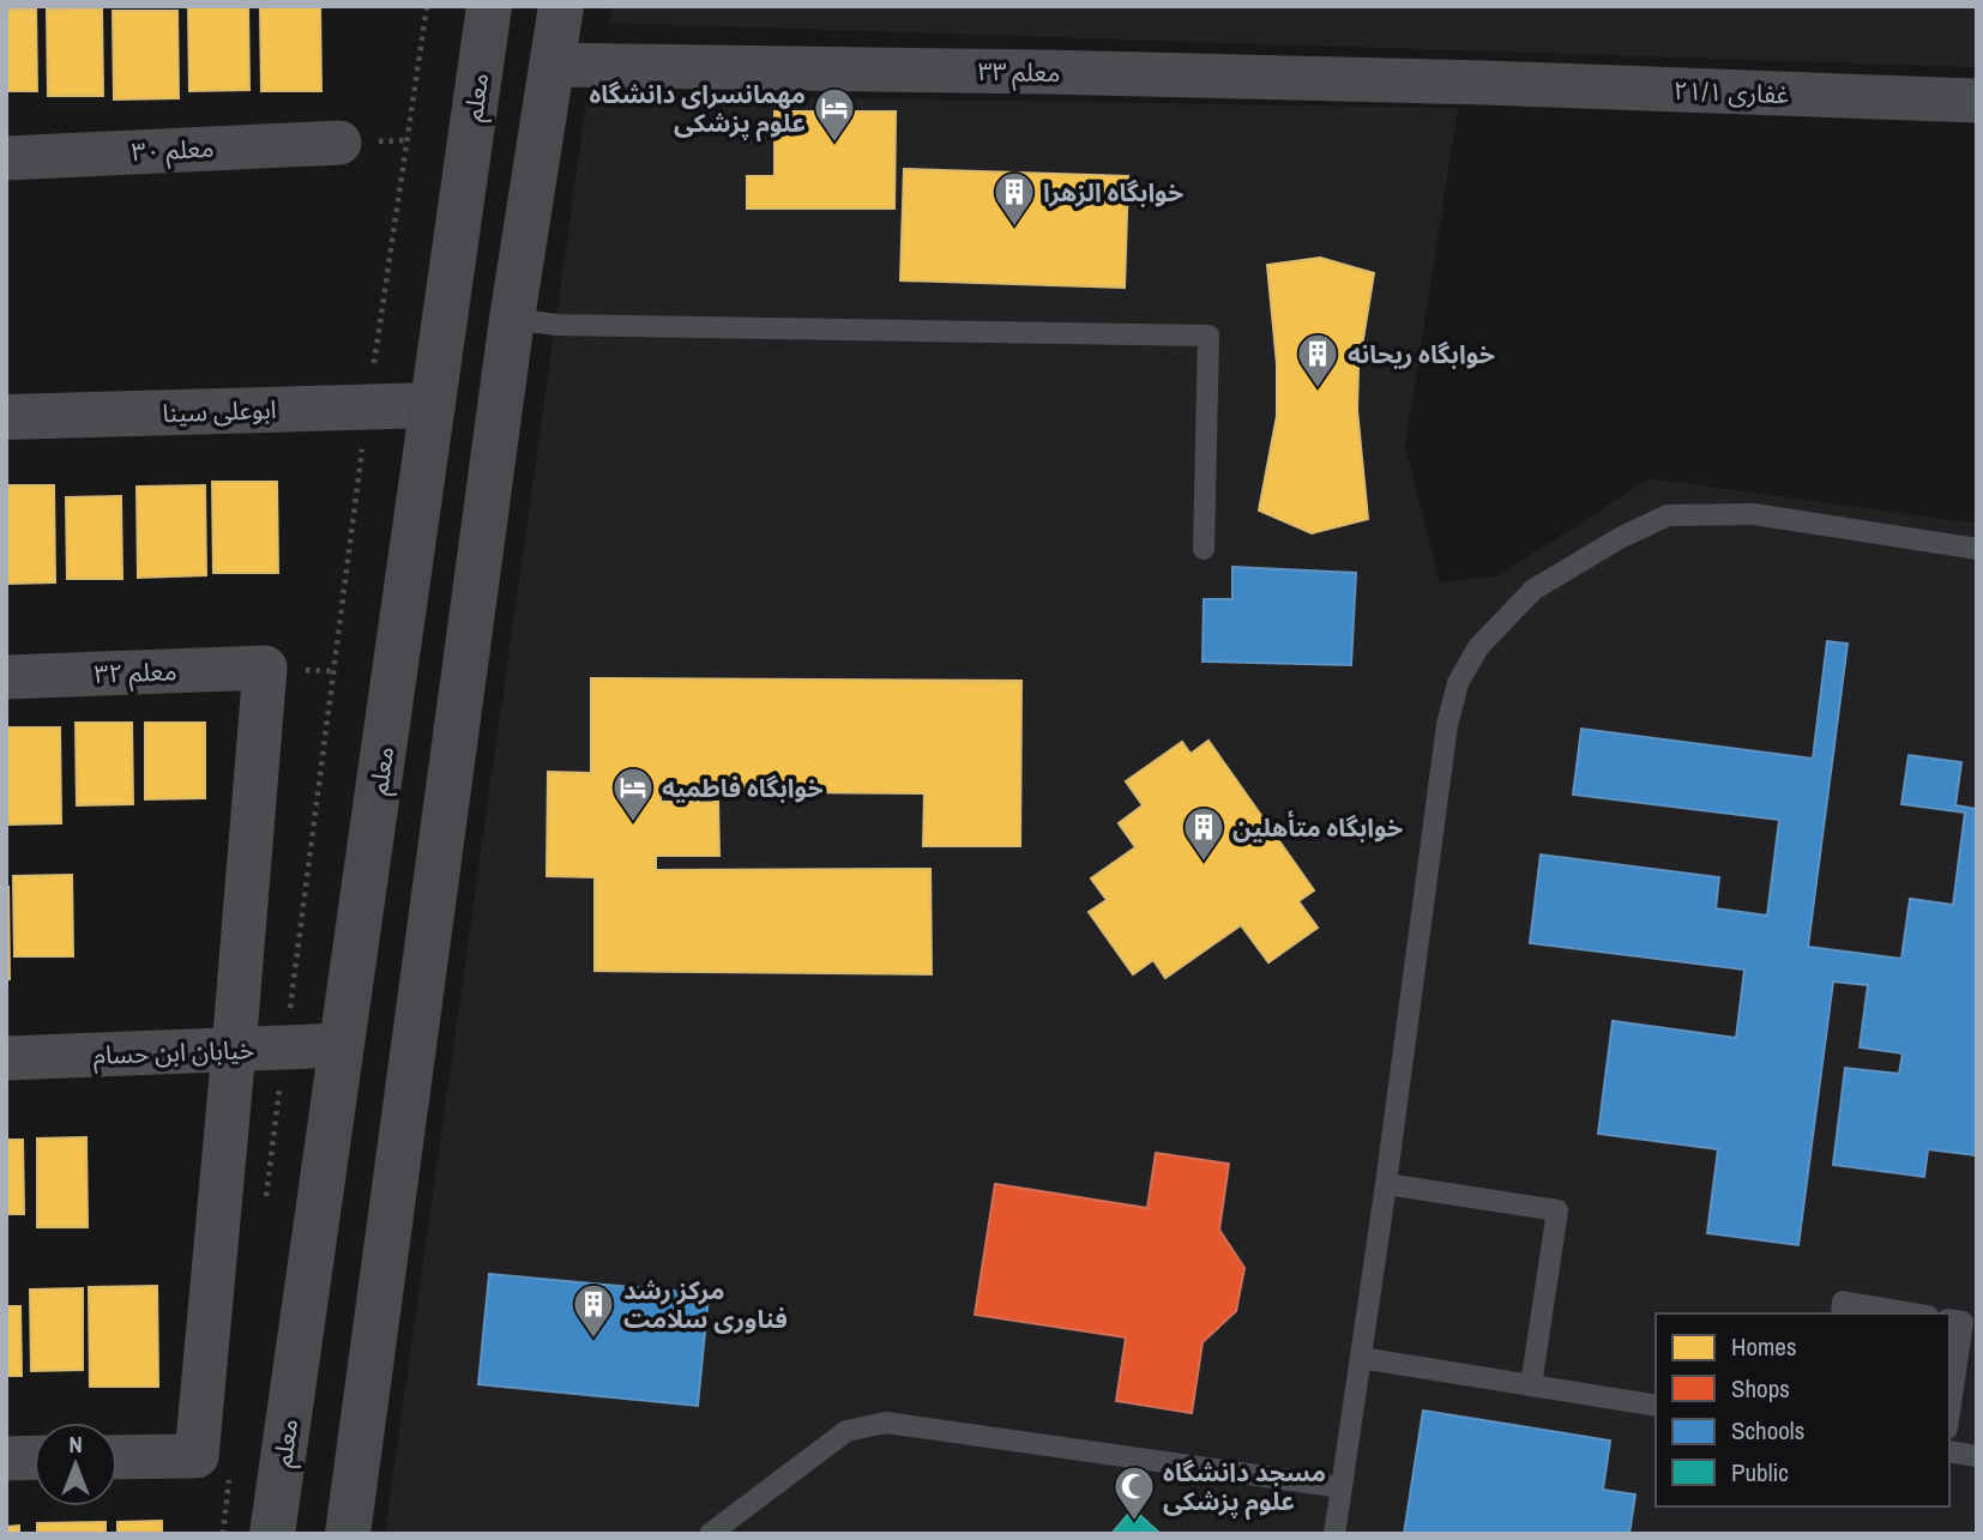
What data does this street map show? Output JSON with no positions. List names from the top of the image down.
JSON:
{
  "streets": {
    "main road": ["معلم"],
    "street": [
      "معلم ۳۳",
      "غفاری ۲۱/۱",
      "معلم ۳۰",
      "ابوعلی سینا",
      "معلم ۳۲",
      "خیابان ابن حسام"
    ]
  },
  "crossings": [
    ["معلم ۳۳", "غفاری ۲۱/۱"],
    ["معلم", "ابوعلی سینا"],
    ["معلم", "خیابان ابن حسام"],
    ["معلم ۳۲", "خیابان ابن حسام"]
  ],
  "places": {
    "hotel": ["مهمانسرای دانشگاه علوم پزشکی", "خوابگاه فاطمیه"],
    "building": [
      "خوابگاه الزهرا",
      "خوابگاه ریحانه",
      "خوابگاه متأهلین",
      "مرکز رشد فناوری سلامت"
    ],
    "mosque": ["مسجد دانشگاه علوم پزشکی"]
  },
  "legend": [
    "Homes",
    "Shops",
    "Schools",
    "Public"
  ],
  "north": "top"
}
